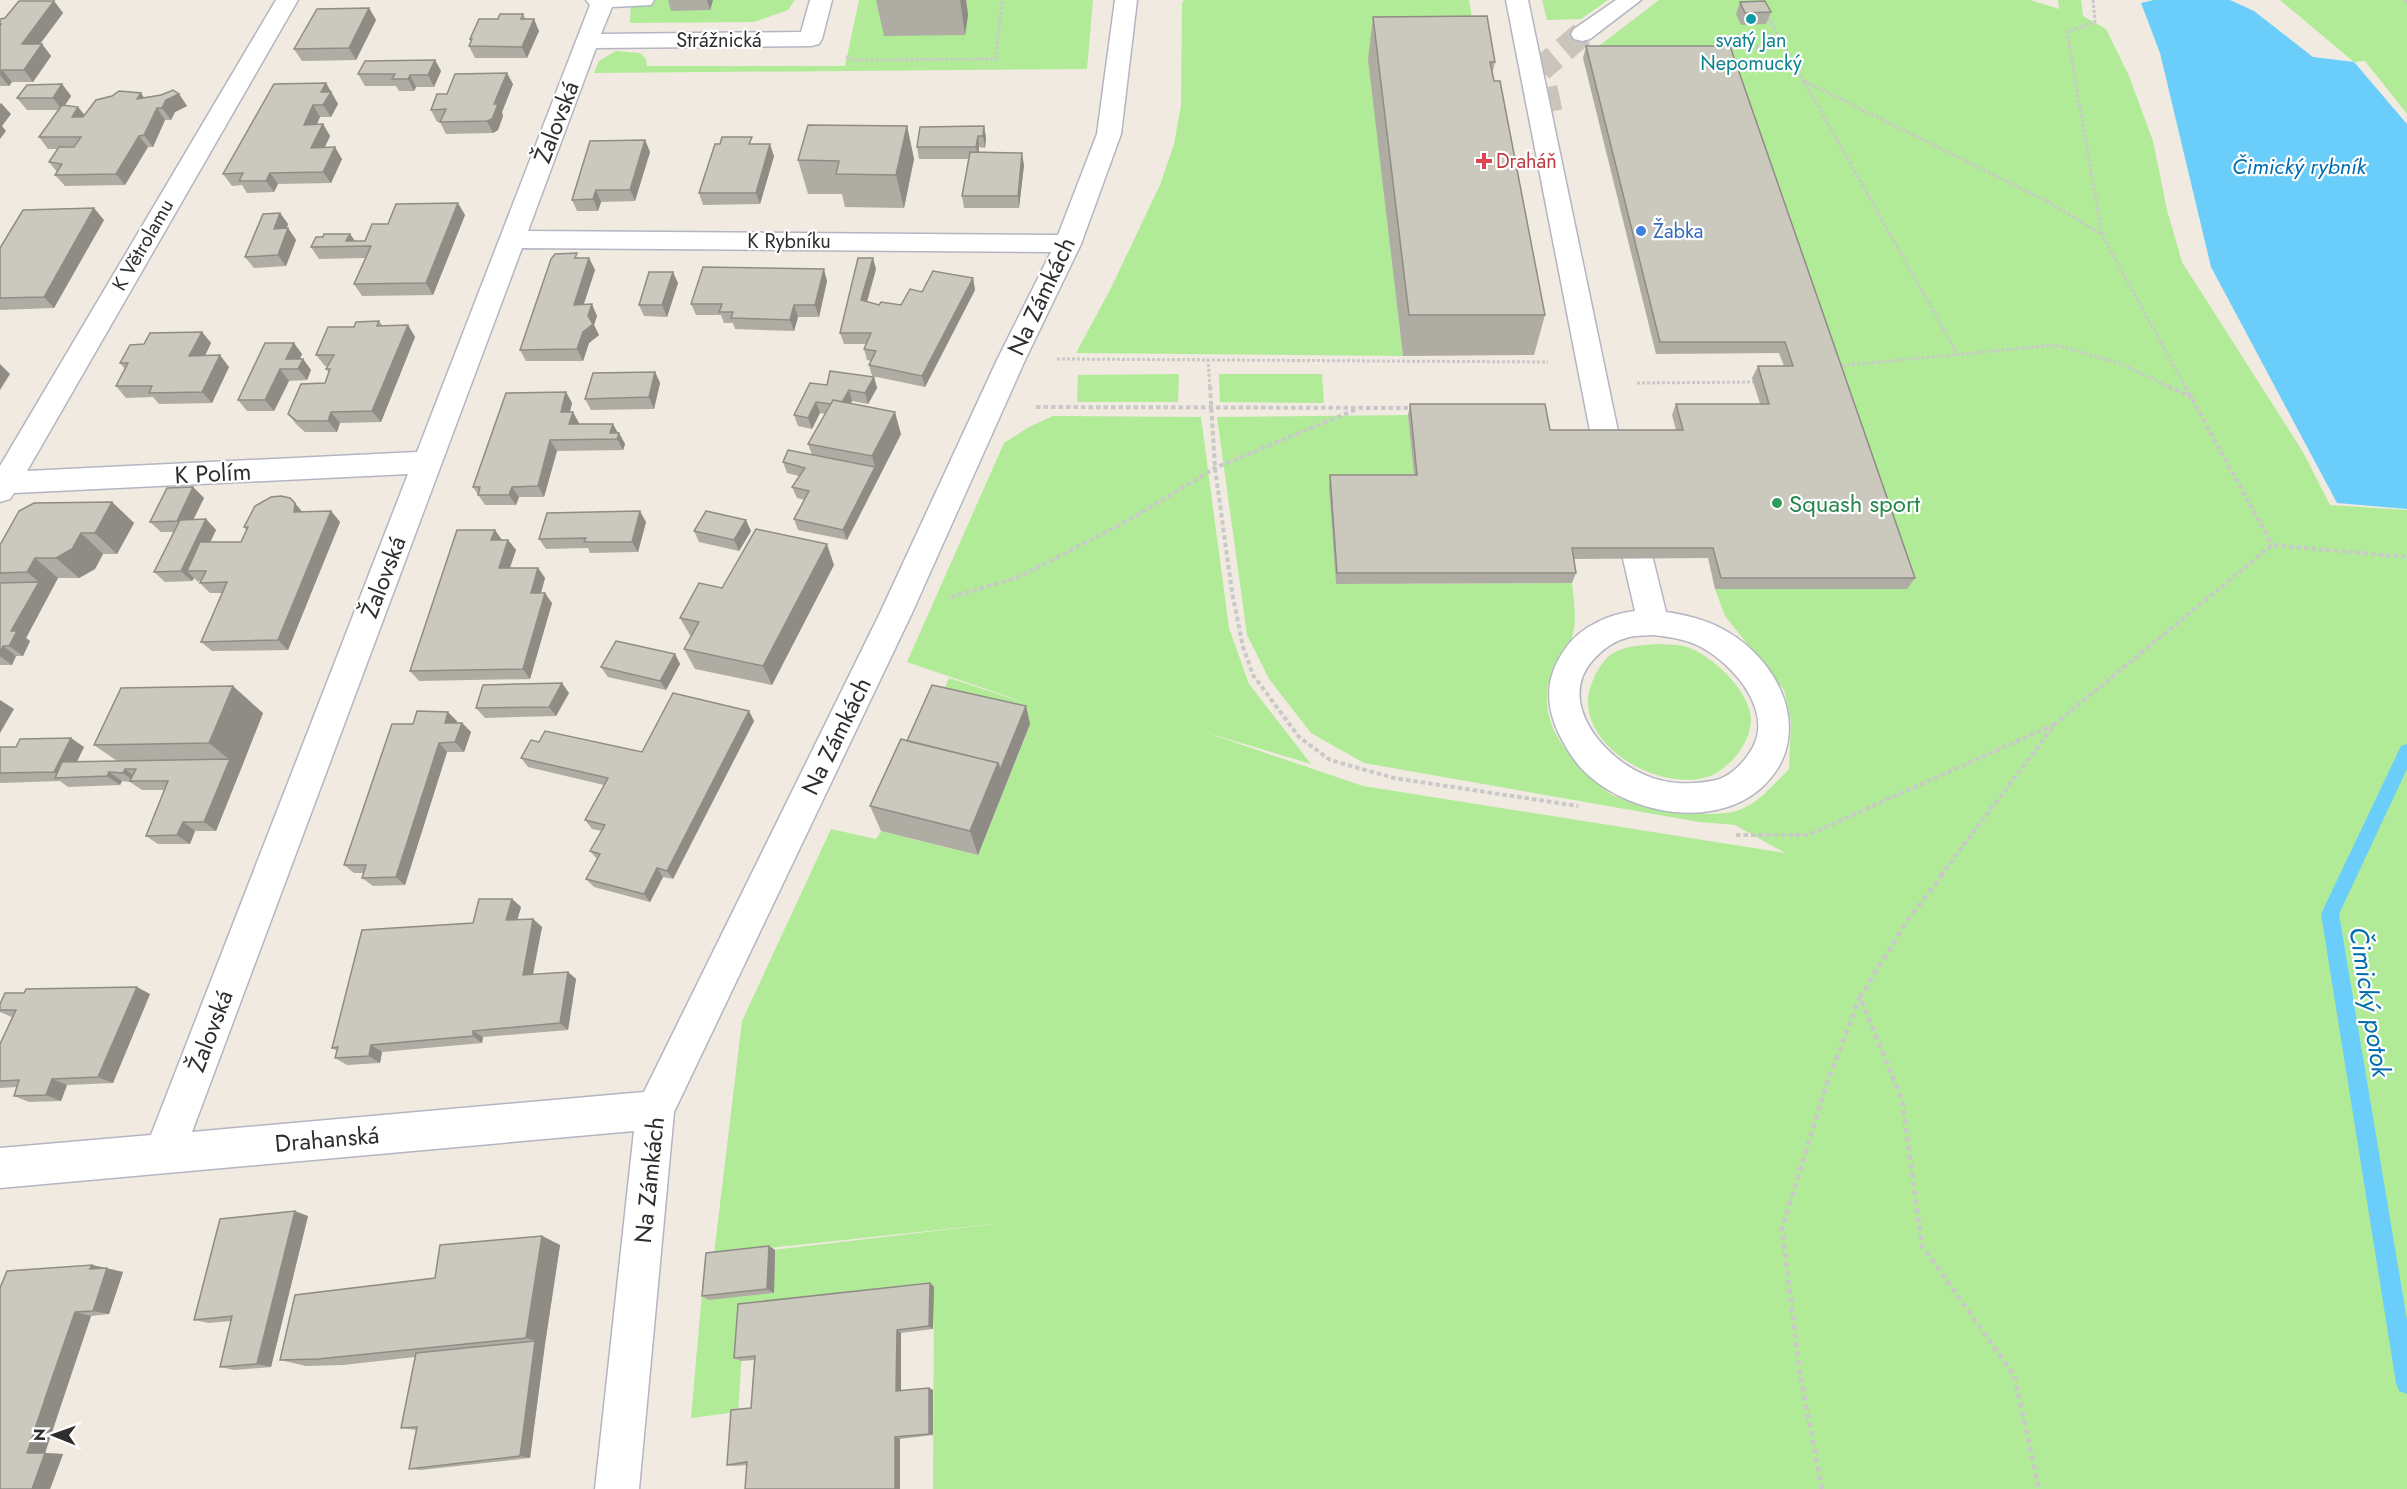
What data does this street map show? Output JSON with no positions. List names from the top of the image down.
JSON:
{
  "streets": {
    "street": [
      "Strážnická",
      "Žalovská",
      "K Rybníku",
      "K Větrolamu",
      "Na Zámkách",
      "K Polím",
      "Drahanská"
    ]
  },
  "crossings": [
    ["Strážnická", "Žalovská"],
    ["Žalovská", "K Rybníku"],
    ["Žalovská", "K Polím"],
    ["Žalovská", "Drahanská"],
    ["K Rybníku", "Na Zámkách"],
    ["K Větrolamu", "K Polím"],
    ["Na Zámkách", "Drahanská"]
  ],
  "water": ["Čimický rybník", "Čimický potok"],
  "places": {
    "other": ["svatý Jan Nepomucký", "Žabka", "Squash sport"],
    "health": ["Draháň"]
  },
  "north": "left"
}
